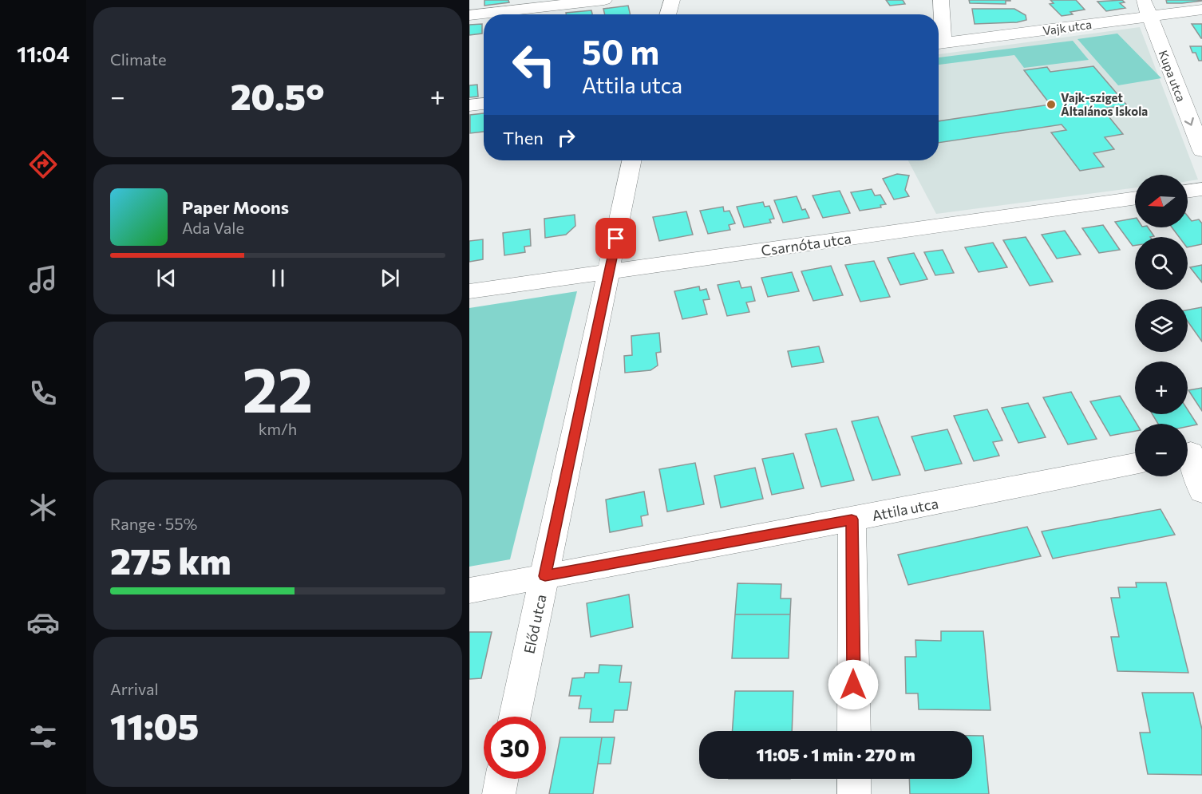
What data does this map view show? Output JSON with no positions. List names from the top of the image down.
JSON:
{
  "streets": {
    "street": [
      "Vajk utca",
      "Kupa utca",
      "Csarnóta utca",
      "Attila utca",
      "Előd utca"
    ]
  },
  "crossings": [
    ["Vajk utca", "Kupa utca"],
    ["Csarnóta utca", "Előd utca"],
    ["Attila utca", "Előd utca"]
  ],
  "one_way": ["Kupa utca"],
  "places": ["Vajk-sziget Általános Iskola"],
  "north": "left",
  "page": {
    "tabs": "11:04",
    "tile": [
      "Climate",
      ["22", "km/h"],
      ["Range · 55%", "275 km"],
      ["Arrival", "11:05"]
    ],
    "turn": ["50 m", "Attila utca"],
    "heat": ["−", "20.5°", "+"],
    "then": "Then",
    "map_buttons": ["+", "−"],
    "song": ["Paper Moons", "Ada Vale"],
    "limit": "30",
    "trip": "11:05 · 1 min · 270 m"
  }
}
